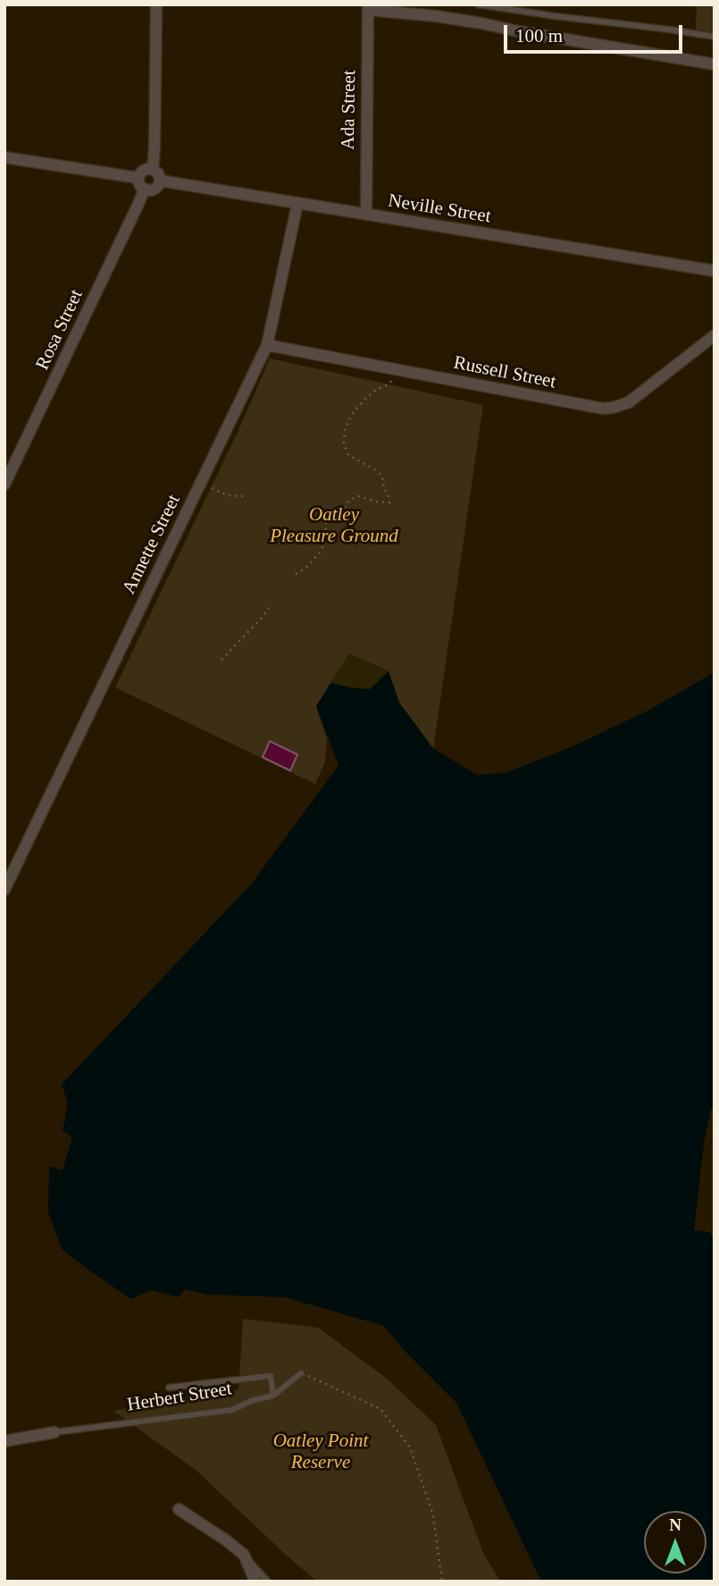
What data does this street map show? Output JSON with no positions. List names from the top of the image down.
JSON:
{
  "streets": {
    "street": [
      "Ada Street",
      "Neville Street",
      "Rosa Street",
      "Russell Street",
      "Annette Street",
      "Herbert Street"
    ]
  },
  "crossings": [
    ["Ada Street", "Neville Street"],
    ["Neville Street", "Rosa Street"],
    ["Neville Street", "Annette Street"],
    ["Russell Street", "Annette Street"]
  ],
  "parks": ["Oatley Pleasure Ground", "Oatley Point Reserve"],
  "scale_bar": "100 m",
  "north": "top"
}
